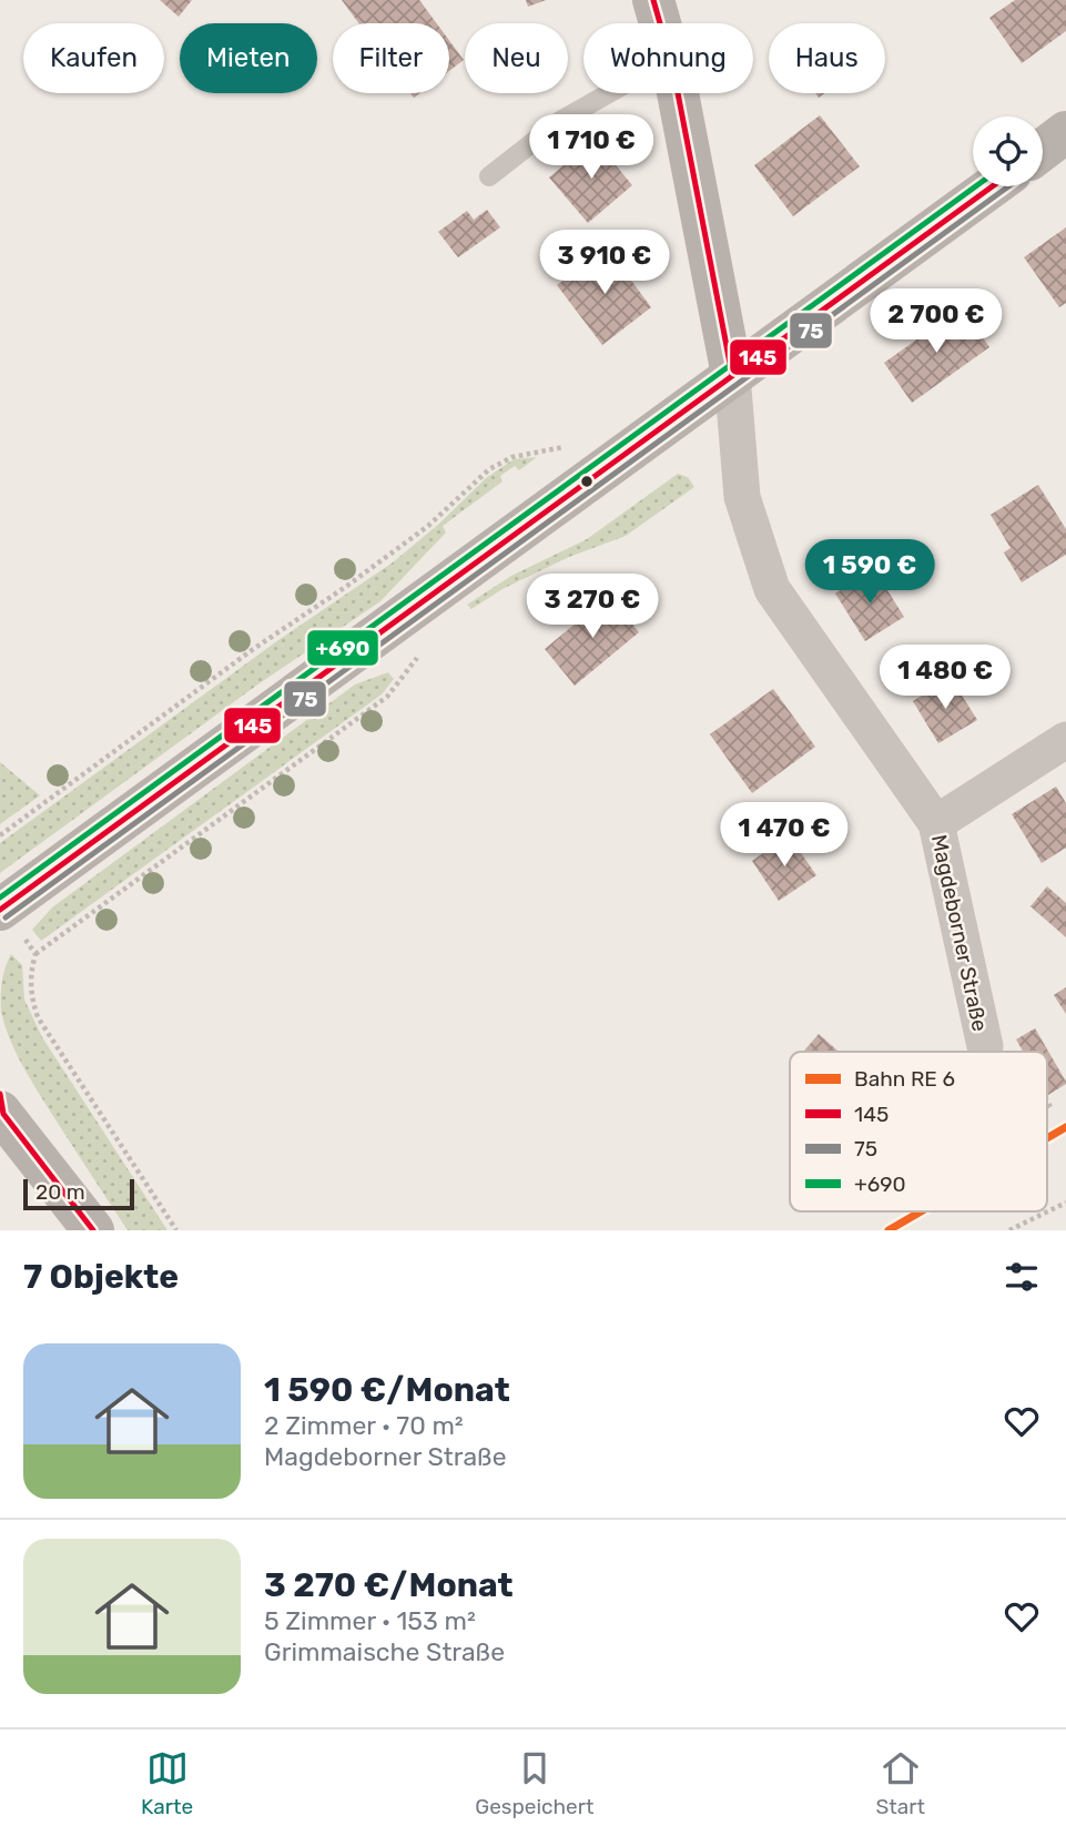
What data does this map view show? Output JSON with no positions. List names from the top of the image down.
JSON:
{
  "streets": {
    "main road": ["Magdeborner Straße"]
  },
  "lines": ["transit line 145", "transit line 75", "transit line +690"],
  "legend": [
    "Bahn RE 6",
    "145",
    "75",
    "+690"
  ],
  "scale_bar": "20 m",
  "page": {
    "chip": [
      "Kaufen",
      "Mieten",
      "Filter",
      "Neu",
      "Wohnung",
      "Haus"
    ],
    "price": [
      "1 710 €",
      "3 910 €",
      "2 700 €",
      "1 590 €",
      "3 270 €",
      "1 480 €",
      "1 470 €"
    ],
    "scale": "20 m",
    "heading": "7 Objekte",
    "list": [
      {
        "name": "1 590 €/Monat",
        "note": "2 Zimmer · 70 m² · Magdeborner Straße"
      },
      {
        "name": "3 270 €/Monat",
        "note": "5 Zimmer · 153 m² · Grimmaische Straße"
      }
    ],
    "tabs": ["Karte", "Gespeichert", "Start"]
  }
}
